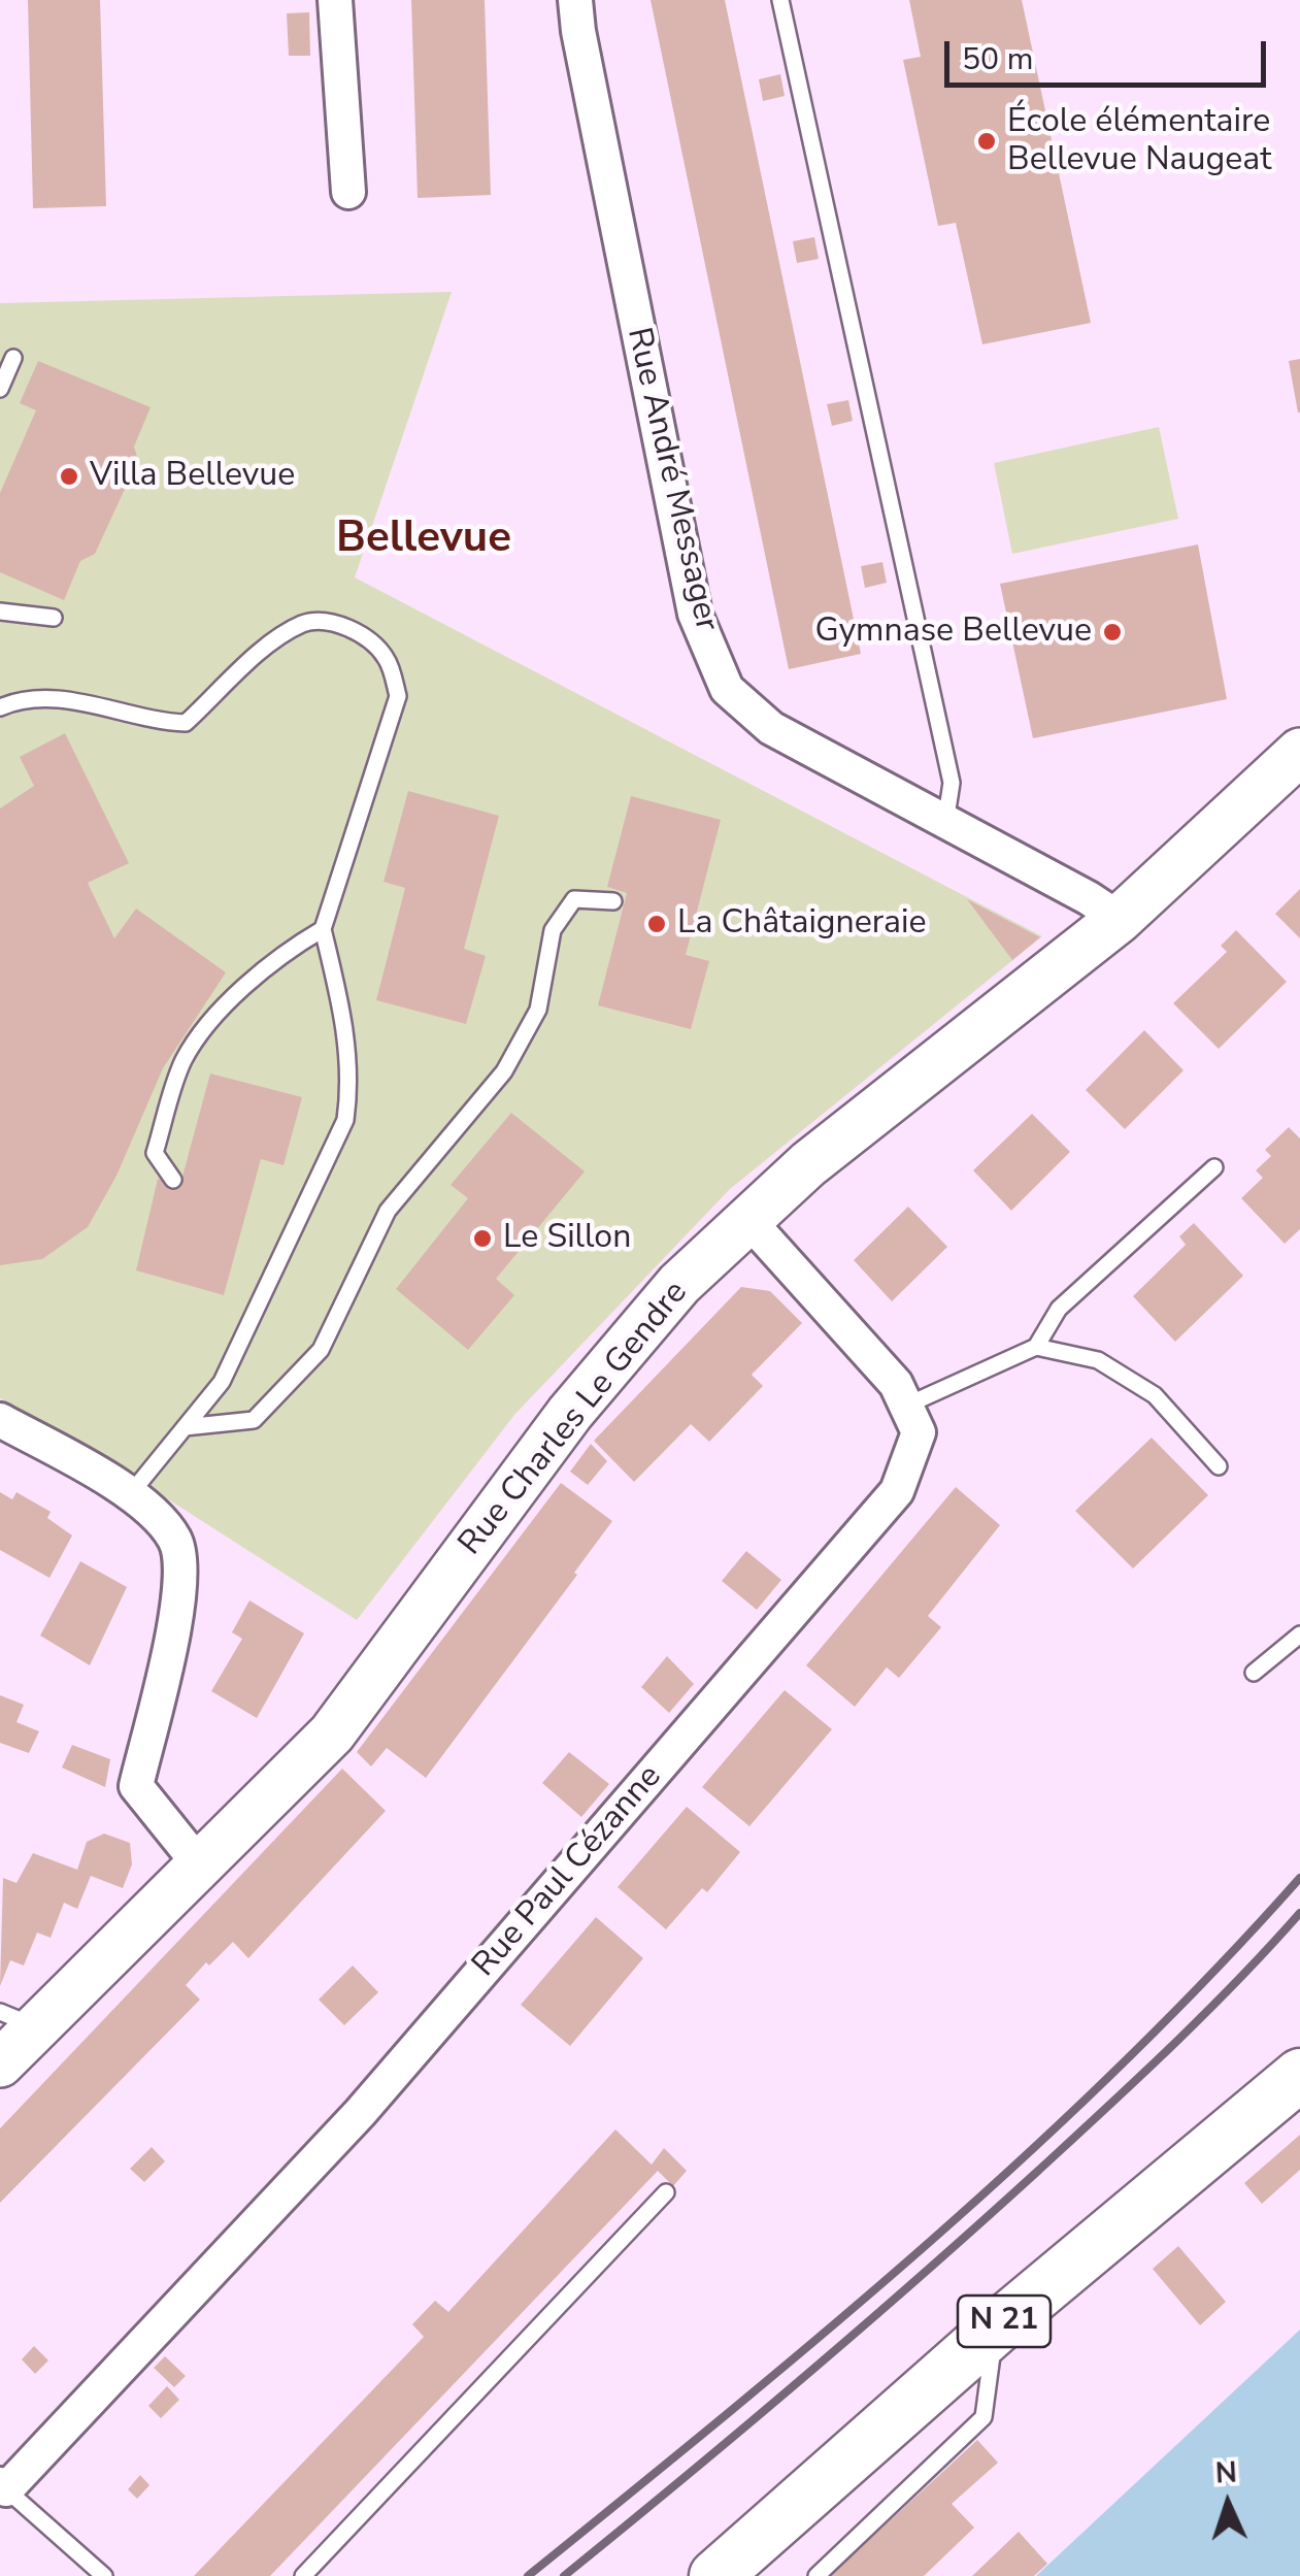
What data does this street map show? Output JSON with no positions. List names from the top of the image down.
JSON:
{
  "streets": {
    "main road": ["N 21"],
    "street": ["Rue André Messager", "Rue Charles Le Gendre", "Rue Paul Cézanne"]
  },
  "crossings": [
    ["Rue André Messager", "Rue Charles Le Gendre"],
    ["Rue Charles Le Gendre", "Rue Paul Cézanne"]
  ],
  "districts": ["Bellevue"],
  "places": [
    "École élémentaire Bellevue Naugeat",
    "Villa Bellevue",
    "Gymnase Bellevue",
    "La Châtaigneraie",
    "Le Sillon"
  ],
  "scale_bar": "50 m",
  "north": "top"
}
